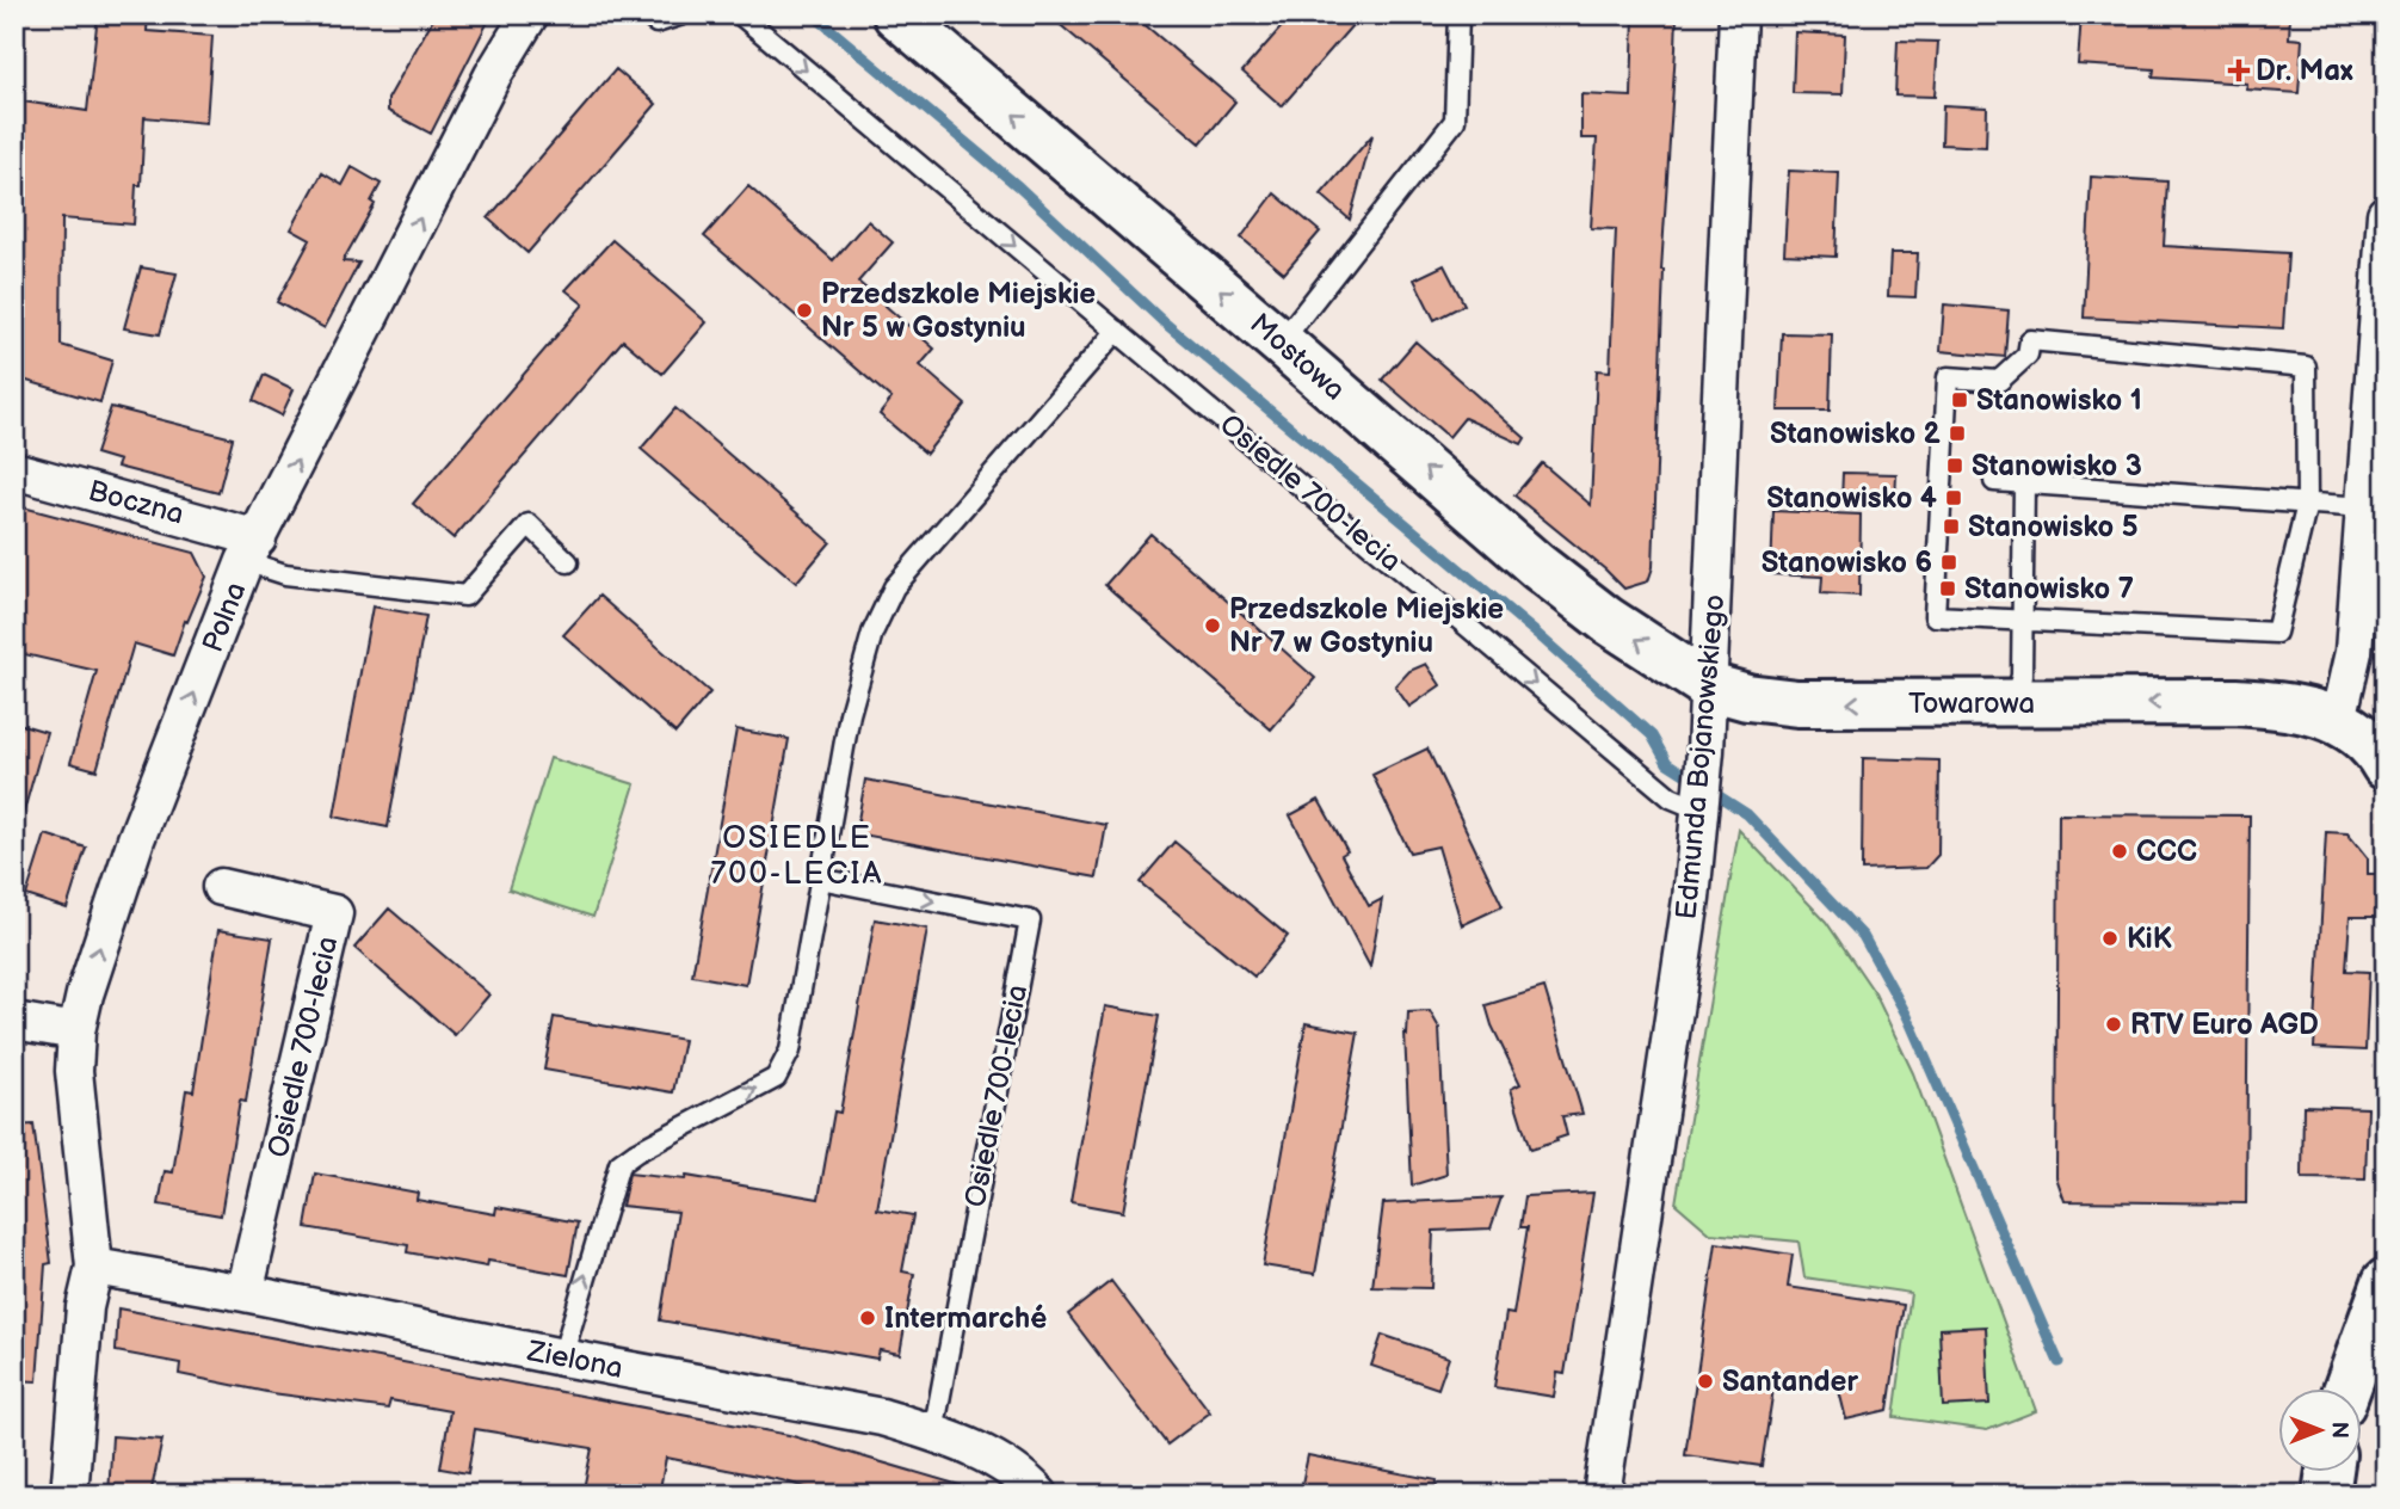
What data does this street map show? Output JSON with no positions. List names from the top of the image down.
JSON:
{
  "streets": {
    "street": [
      "Mostowa",
      "Osiedle 700-lecia",
      "Boczna",
      "Polna",
      "Towarowa",
      "Edmunda Bojanowskiego",
      "Zielona"
    ]
  },
  "crossings": [
    ["Mostowa", "Towarowa"],
    ["Mostowa", "Edmunda Bojanowskiego"],
    ["Osiedle 700-lecia", "Edmunda Bojanowskiego"],
    ["Osiedle 700-lecia", "Zielona"],
    ["Boczna", "Polna"],
    ["Polna", "Zielona"],
    ["Towarowa", "Edmunda Bojanowskiego"]
  ],
  "one_way": [
    "Mostowa",
    "Osiedle 700-lecia",
    "Polna",
    "Towarowa"
  ],
  "districts": ["OSIEDLE 700-LECIA"],
  "places": {
    "health": ["Dr. Max"],
    "other": [
      "Przedszkole Miejskie Nr 5 w Gostyniu",
      "Przedszkole Miejskie Nr 7 w Gostyniu",
      "CCC",
      "KiK",
      "RTV Euro AGD",
      "Intermarché",
      "Santander"
    ],
    "transit": [
      "Stanowisko 1",
      "Stanowisko 2",
      "Stanowisko 3",
      "Stanowisko 4",
      "Stanowisko 5",
      "Stanowisko 6",
      "Stanowisko 7"
    ]
  },
  "north": "right"
}
